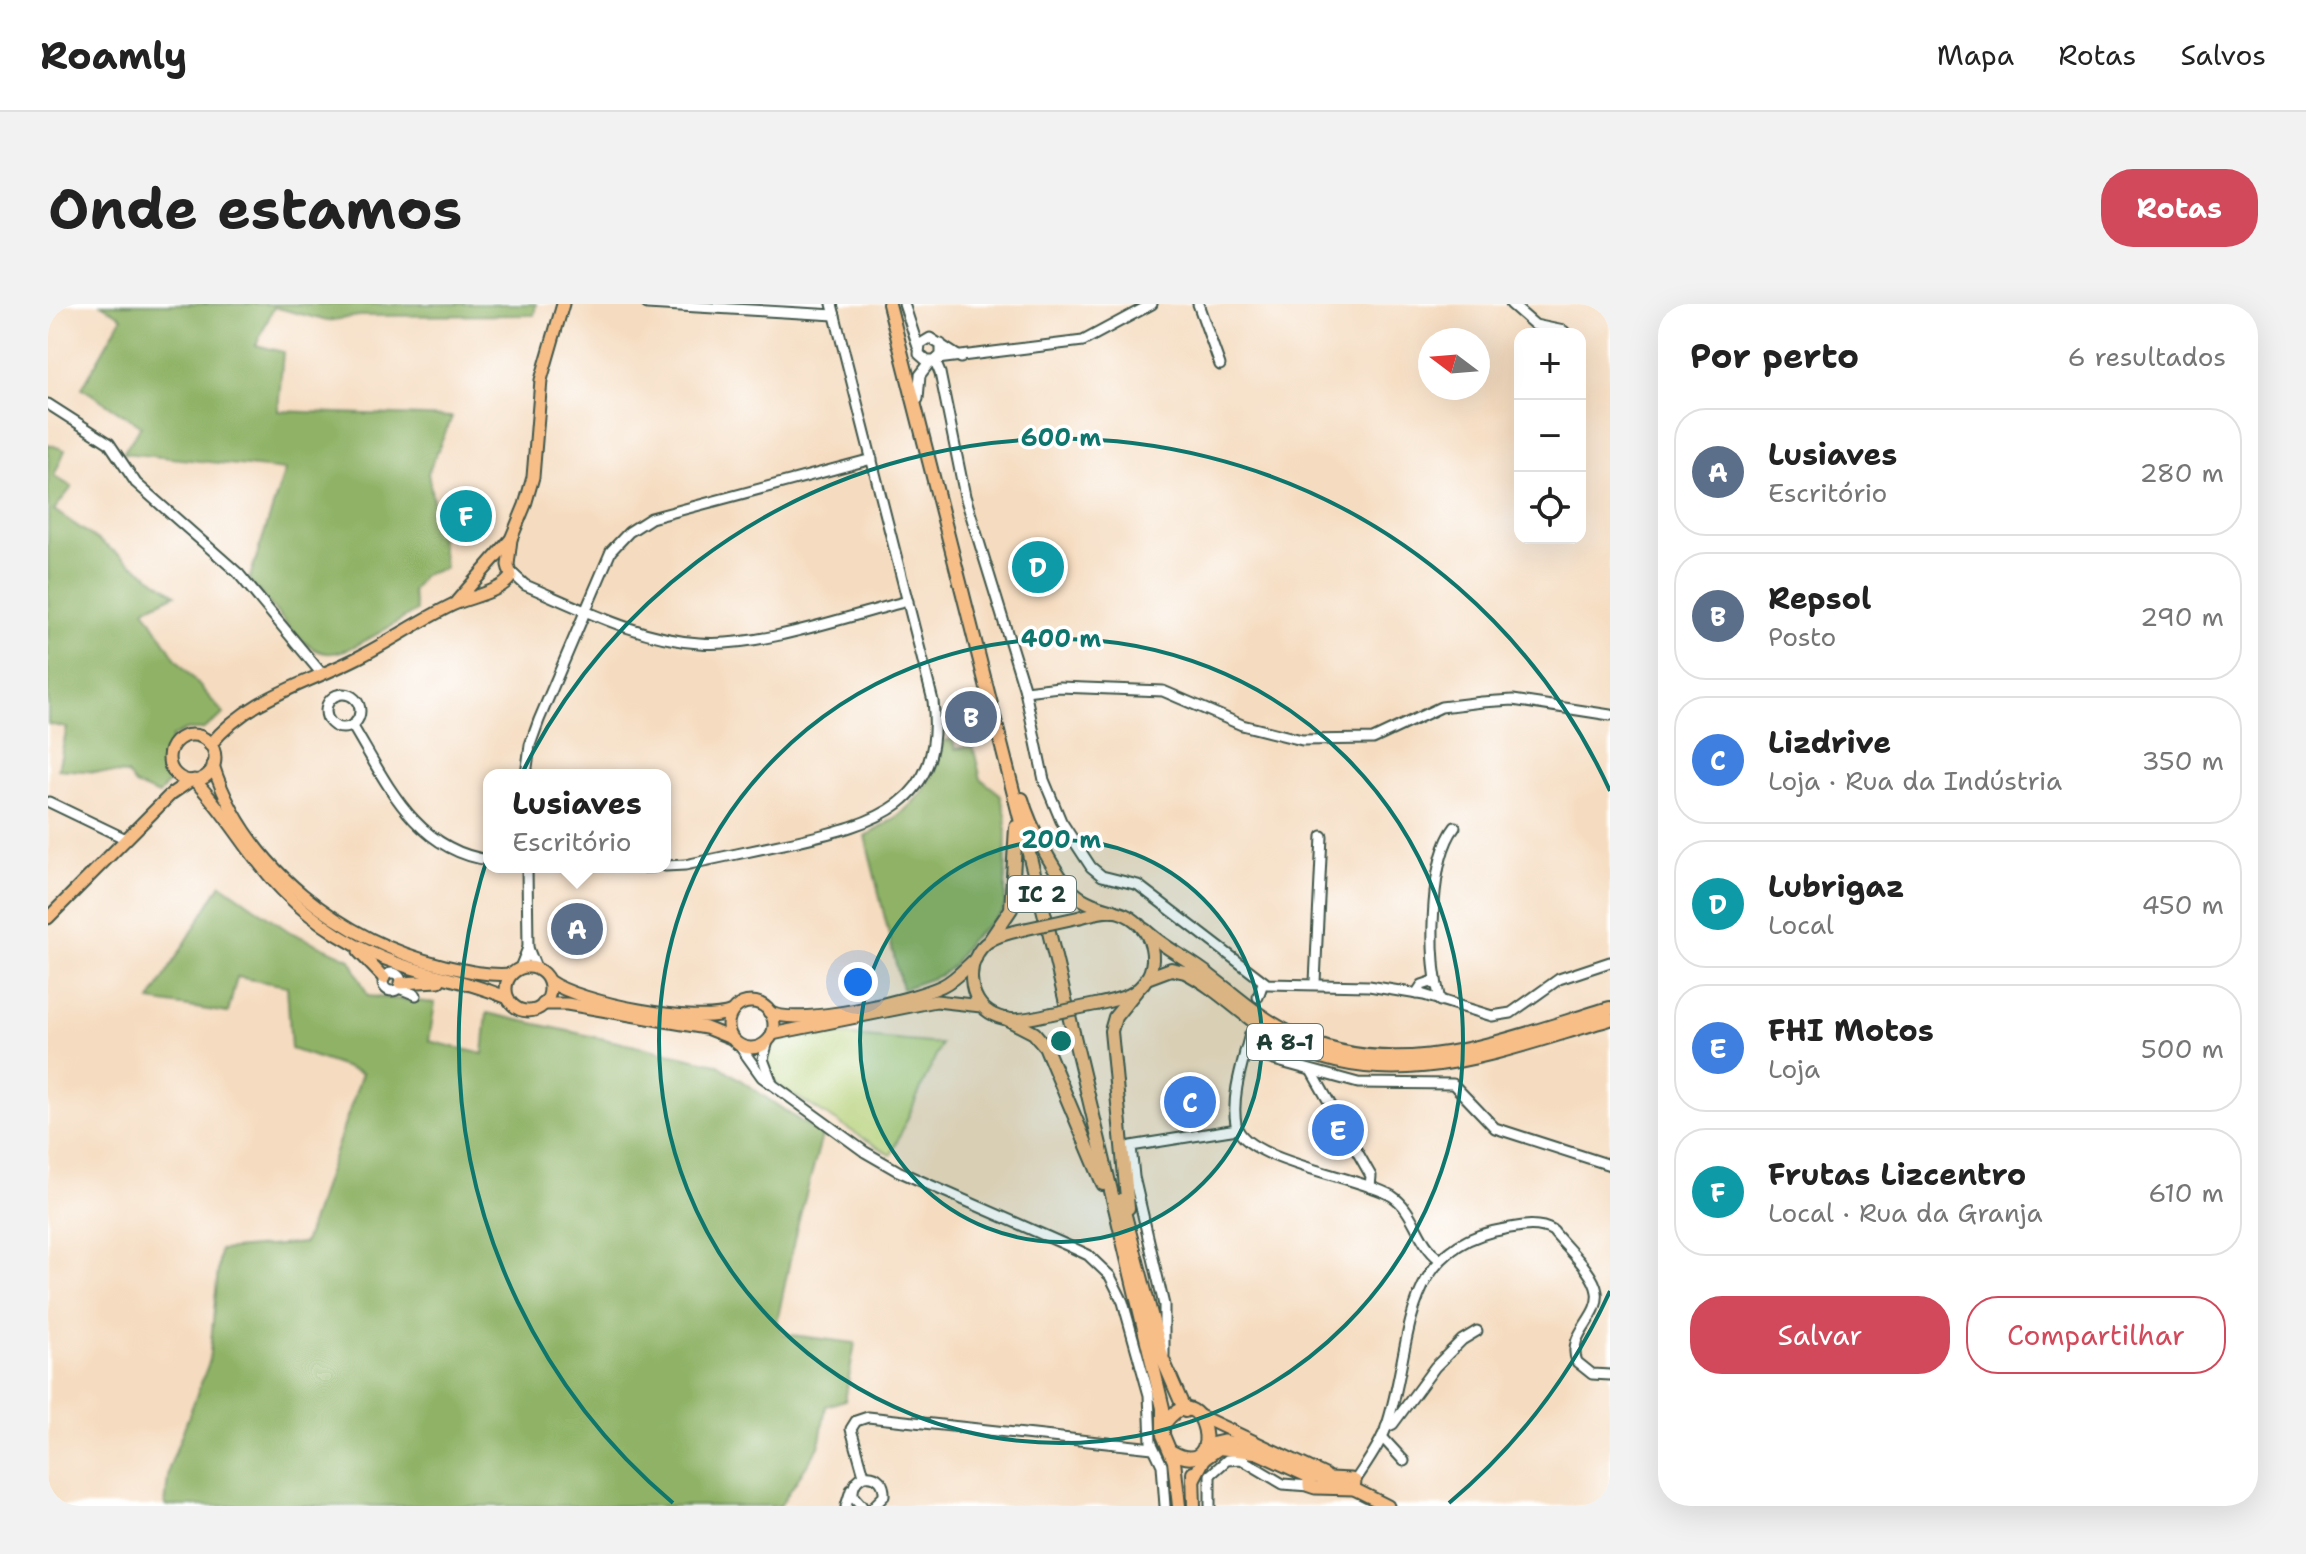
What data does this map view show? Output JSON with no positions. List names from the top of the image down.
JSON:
{
  "streets": {
    "highway": ["IC 2", "A 8-1"]
  },
  "north": "left",
  "page": {
    "header": "Roamly",
    "nav": ["Mapa", "Rotas", "Salvos"],
    "buttons": [
      "Rotas",
      ["Salvar", "Compartilhar"]
    ],
    "title": "Onde estamos",
    "heading": ["Por perto", "6 resultados"],
    "map_buttons": ["+", "−"],
    "list": [
      {
        "mark": "A",
        "name": "Lusiaves",
        "note": "Escritório",
        "value": "280 m"
      },
      {
        "mark": "B",
        "name": "Repsol",
        "note": "Posto",
        "value": "290 m"
      },
      {
        "mark": "C",
        "name": "Lizdrive",
        "note": "Loja · Rua da Indústria",
        "value": "350 m"
      },
      {
        "mark": "D",
        "name": "Lubrigaz",
        "note": "Local",
        "value": "450 m"
      },
      {
        "mark": "E",
        "name": "FHI Motos",
        "note": "Loja",
        "value": "500 m"
      },
      {
        "mark": "F",
        "name": "Frutas Lizcentro",
        "note": "Local · Rua da Granja",
        "value": "610 m"
      }
    ],
    "pins": [
      "F",
      "D",
      "B",
      "A",
      "C",
      "E"
    ],
    "popup": ["Lusiaves", "Escritório"]
  },
  "rings": ["600 m", "400 m", "200 m"]
}
